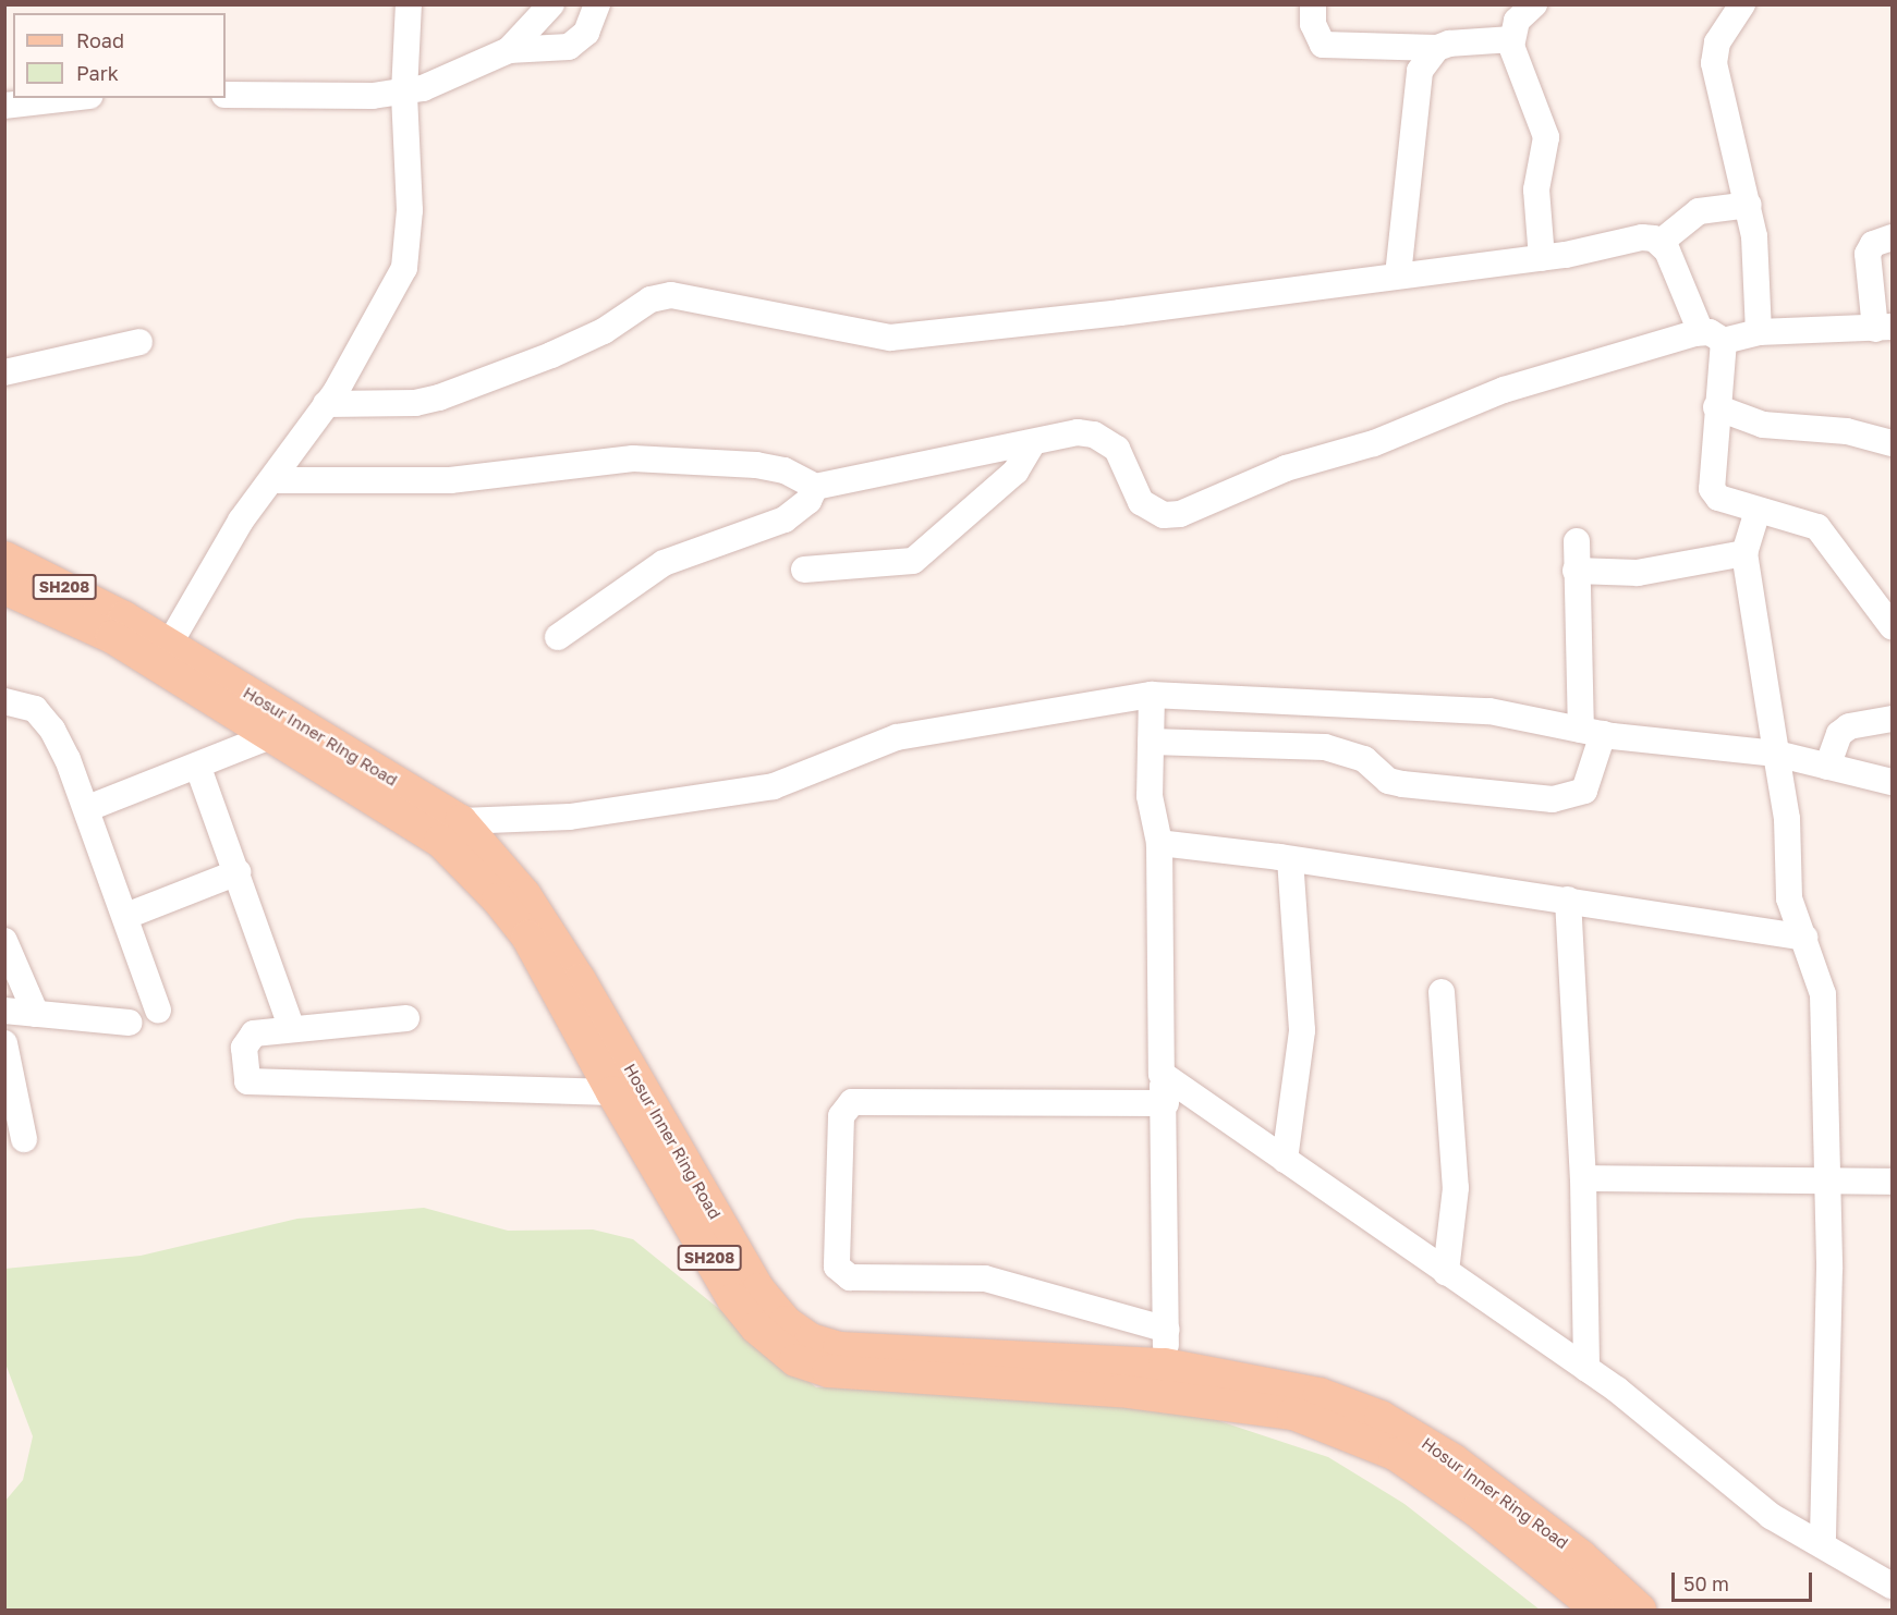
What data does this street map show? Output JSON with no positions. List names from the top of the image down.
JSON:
{
  "streets": {
    "main road": ["SH208", "Hosur Inner Ring Road"]
  },
  "legend": ["Road", "Park"],
  "scale_bar": "50 m"
}
